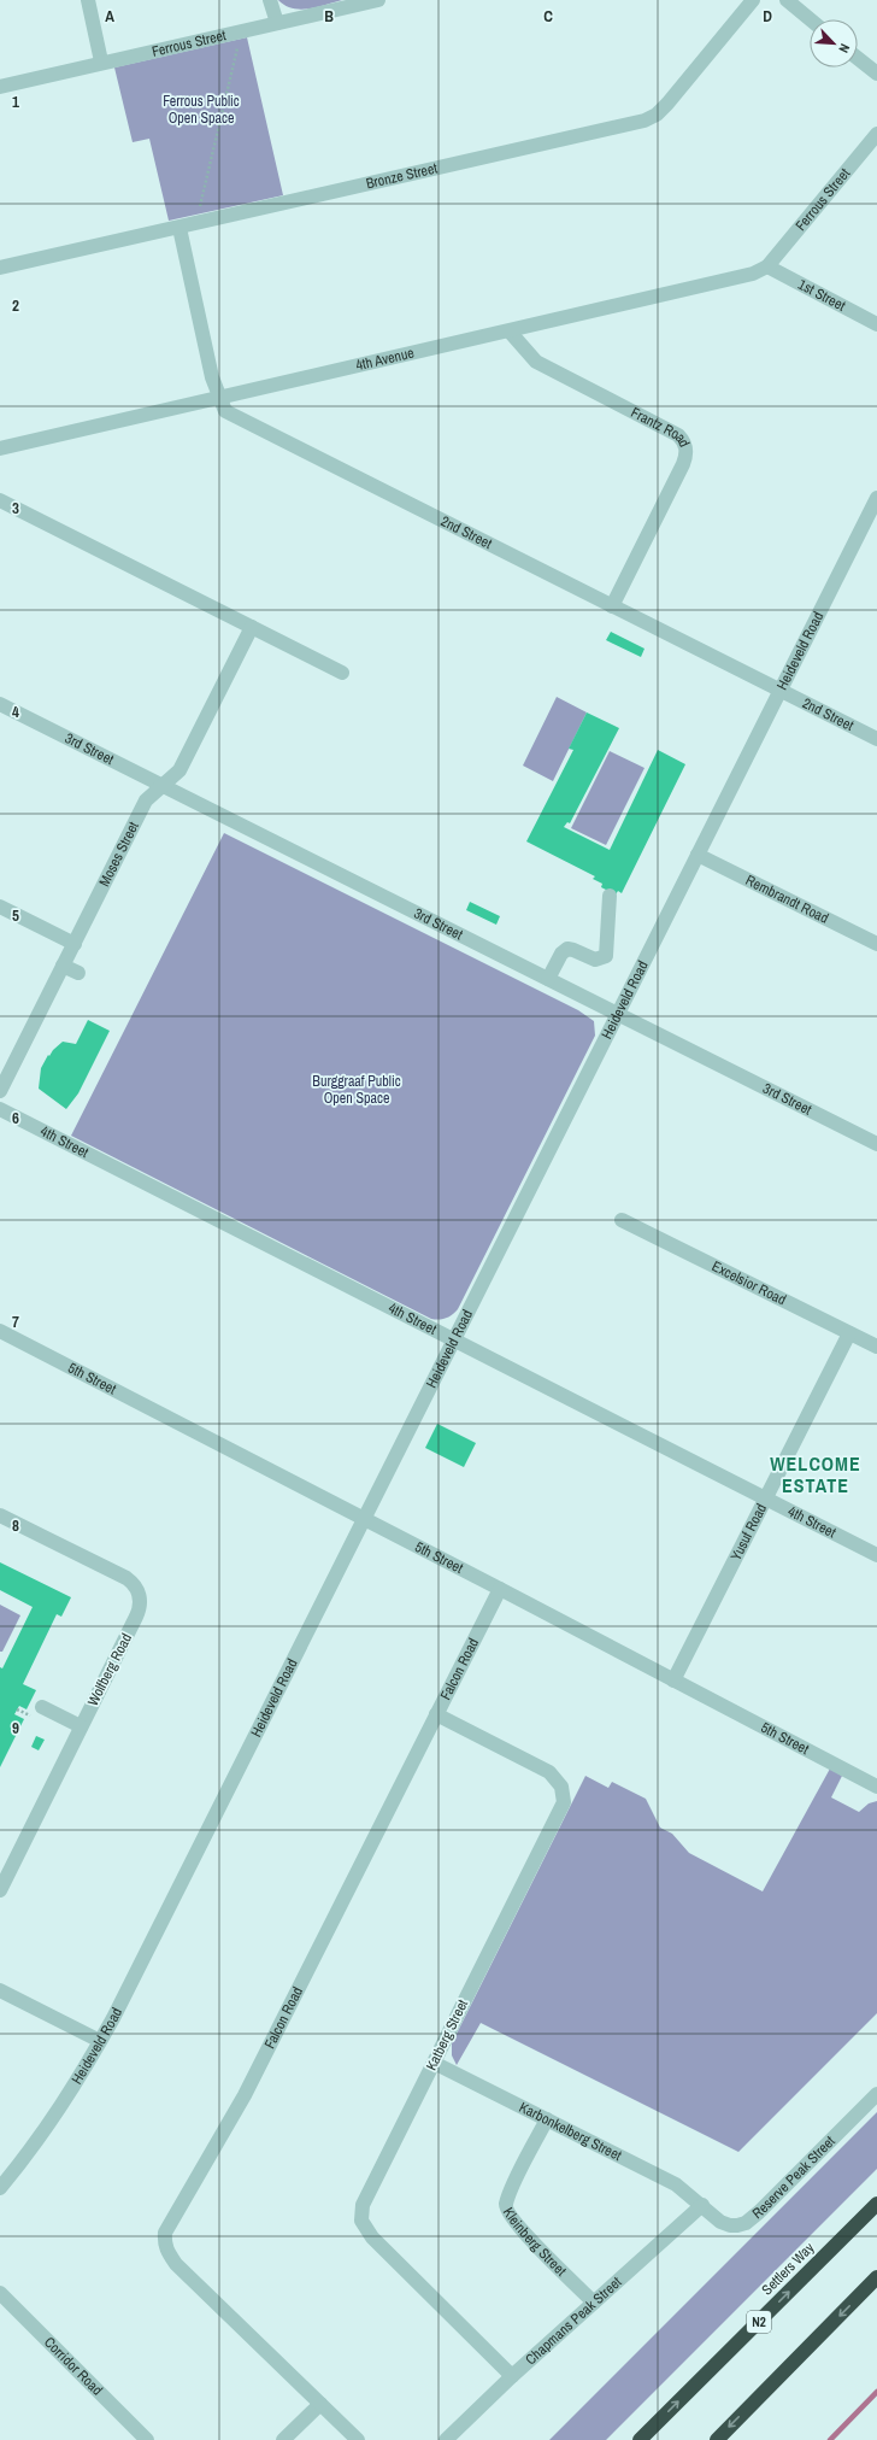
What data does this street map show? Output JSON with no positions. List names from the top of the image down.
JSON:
{
  "streets": {
    "highway": ["Settlers Way", "N2"],
    "street": [
      "Ferrous Street",
      "Bronze Street",
      "1st Street",
      "4th Avenue",
      "Frantz Road",
      "2nd Street",
      "Heideveld Road",
      "3rd Street",
      "Moses Street",
      "Rembrandt Road",
      "4th Street",
      "Excelsior Road",
      "5th Street",
      "Yusuf Road",
      "Wolfberg Road",
      "Falcon Road",
      "Katberg Street",
      "Karbonkelberg Street",
      "Reserve Peak Street",
      "Kleinberg Street",
      "Chapmans Peak Street",
      "Corridor Road"
    ]
  },
  "crossings": [
    ["Ferrous Street", "1st Street"],
    ["Ferrous Street", "4th Avenue"],
    ["Bronze Street", "2nd Street"],
    ["1st Street", "4th Avenue"],
    ["4th Avenue", "Frantz Road"],
    ["4th Avenue", "2nd Street"],
    ["Frantz Road", "2nd Street"],
    ["2nd Street", "Heideveld Road"],
    ["Heideveld Road", "3rd Street"],
    ["Heideveld Road", "Rembrandt Road"],
    ["Heideveld Road", "4th Street"],
    ["Heideveld Road", "5th Street"],
    ["3rd Street", "Moses Street"],
    ["4th Street", "Yusuf Road"],
    ["Excelsior Road", "Yusuf Road"],
    ["5th Street", "Yusuf Road"],
    ["5th Street", "Falcon Road"],
    ["Falcon Road", "Katberg Street"],
    ["Katberg Street", "Karbonkelberg Street"],
    ["Katberg Street", "Chapmans Peak Street"],
    ["Karbonkelberg Street", "Reserve Peak Street"],
    ["Karbonkelberg Street", "Kleinberg Street"],
    ["Karbonkelberg Street", "Chapmans Peak Street"],
    ["Reserve Peak Street", "Chapmans Peak Street"],
    ["Kleinberg Street", "Chapmans Peak Street"]
  ],
  "districts": ["WELCOME ESTATE"],
  "parks": ["Ferrous Public Open Space", "Burggraaf Public Open Space"],
  "north": "bottom right",
  "grid": {
    "columns": [
      "A",
      "B",
      "C",
      "D"
    ],
    "rows": [
      "1",
      "2",
      "3",
      "4",
      "5",
      "6",
      "7",
      "8",
      "9"
    ]
  }
}
